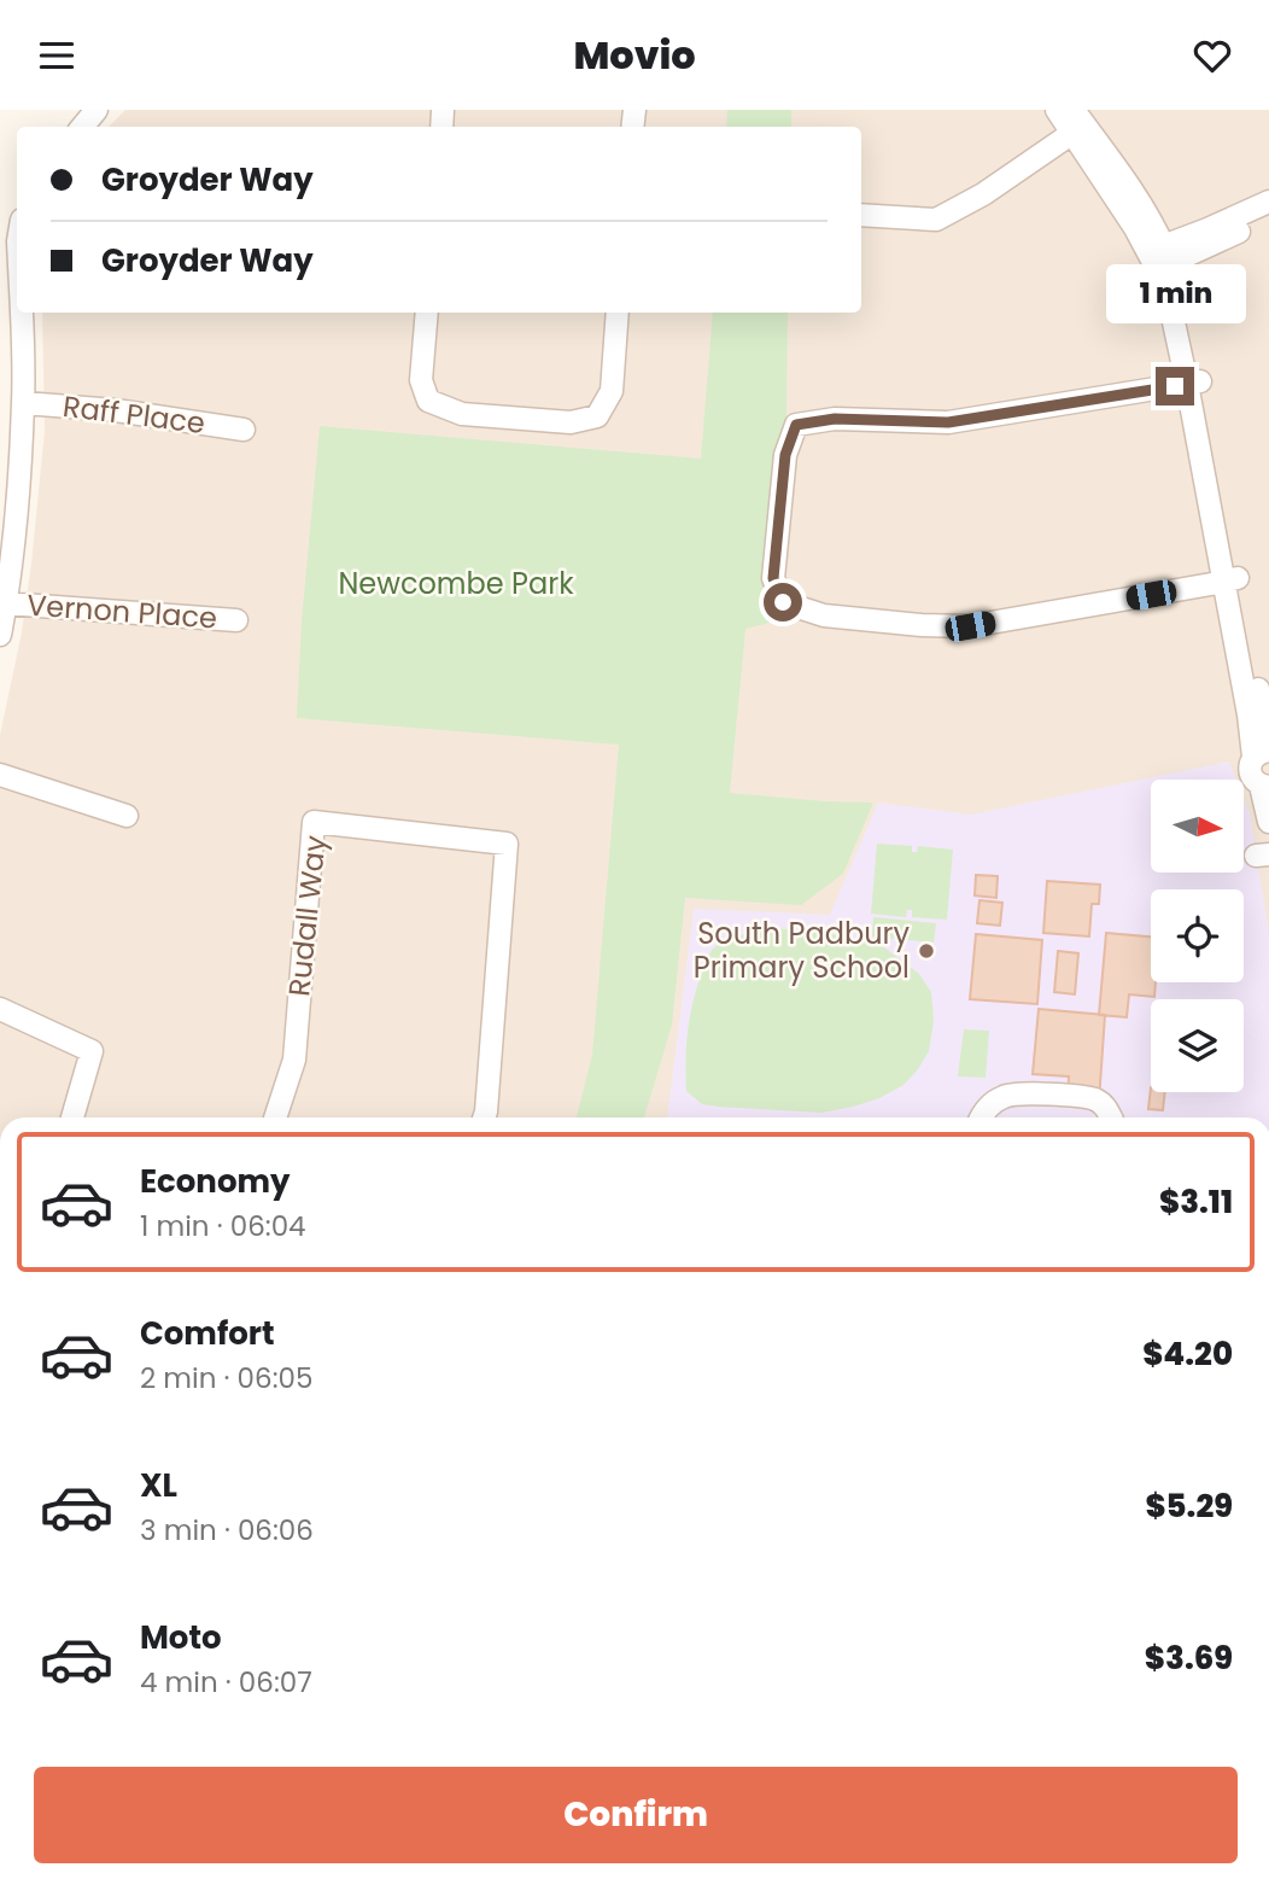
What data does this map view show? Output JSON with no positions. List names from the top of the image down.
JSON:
{
  "streets": {
    "street": ["Raff Place", "Vernon Place", "Rudall Way"]
  },
  "parks": ["Newcombe Park"],
  "places": ["South Padbury Primary School"],
  "north": "right",
  "page": {
    "header": "Movio",
    "banner": ["Groyder Way", "Groyder Way"],
    "bubble": "1 min",
    "list": [
      {
        "name": "Economy",
        "note": "1 min · 06:04",
        "value": "$3.11"
      },
      {
        "name": "Comfort",
        "note": "2 min · 06:05",
        "value": "$4.20"
      },
      {
        "name": "XL",
        "note": "3 min · 06:06",
        "value": "$5.29"
      },
      {
        "name": "Moto",
        "note": "4 min · 06:07",
        "value": "$3.69"
      }
    ],
    "buttons": "Confirm"
  }
}
